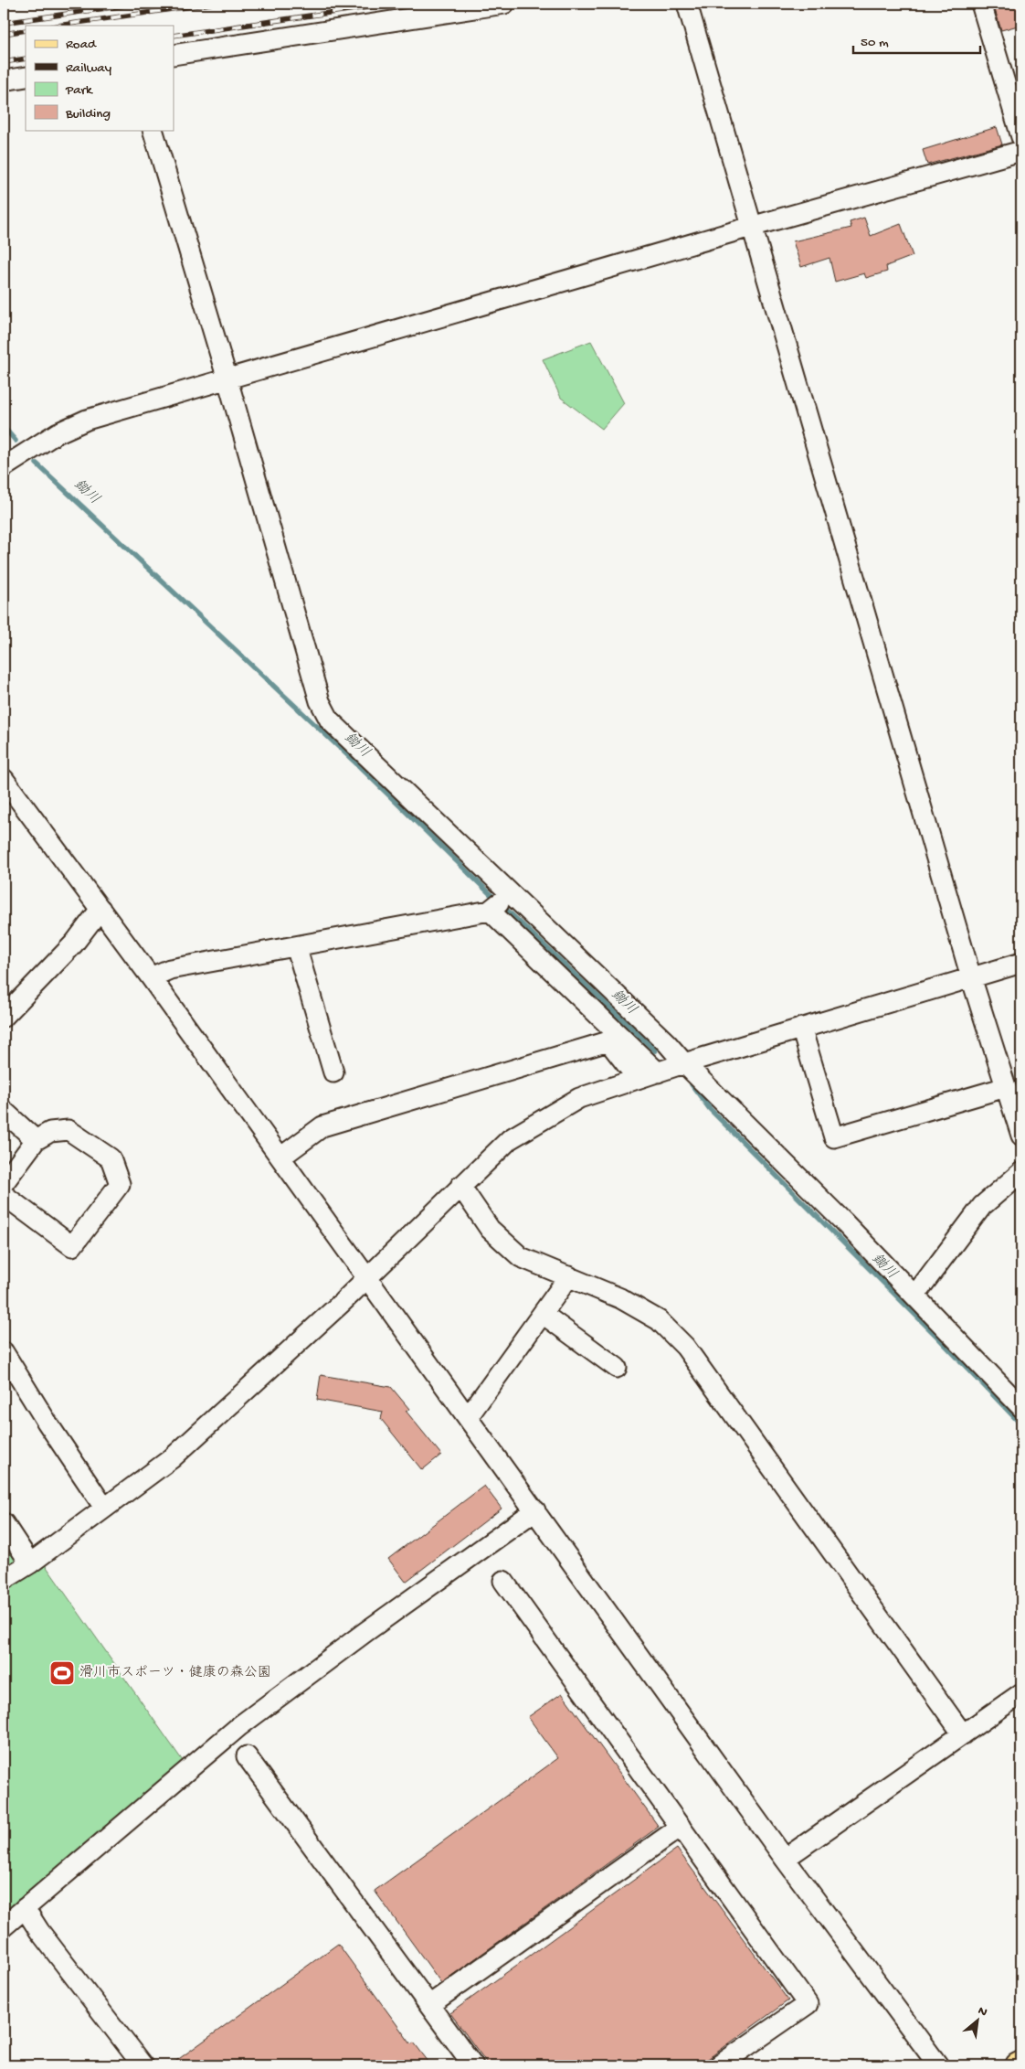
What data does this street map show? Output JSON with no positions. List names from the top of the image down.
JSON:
{
  "water": ["鋤川"],
  "places": {
    "sports": ["滑川市スポーツ・健康の森公園"]
  },
  "legend": [
    "Road",
    "Railway",
    "Park",
    "Building"
  ],
  "scale_bar": "50 m",
  "north": "top right"
}
